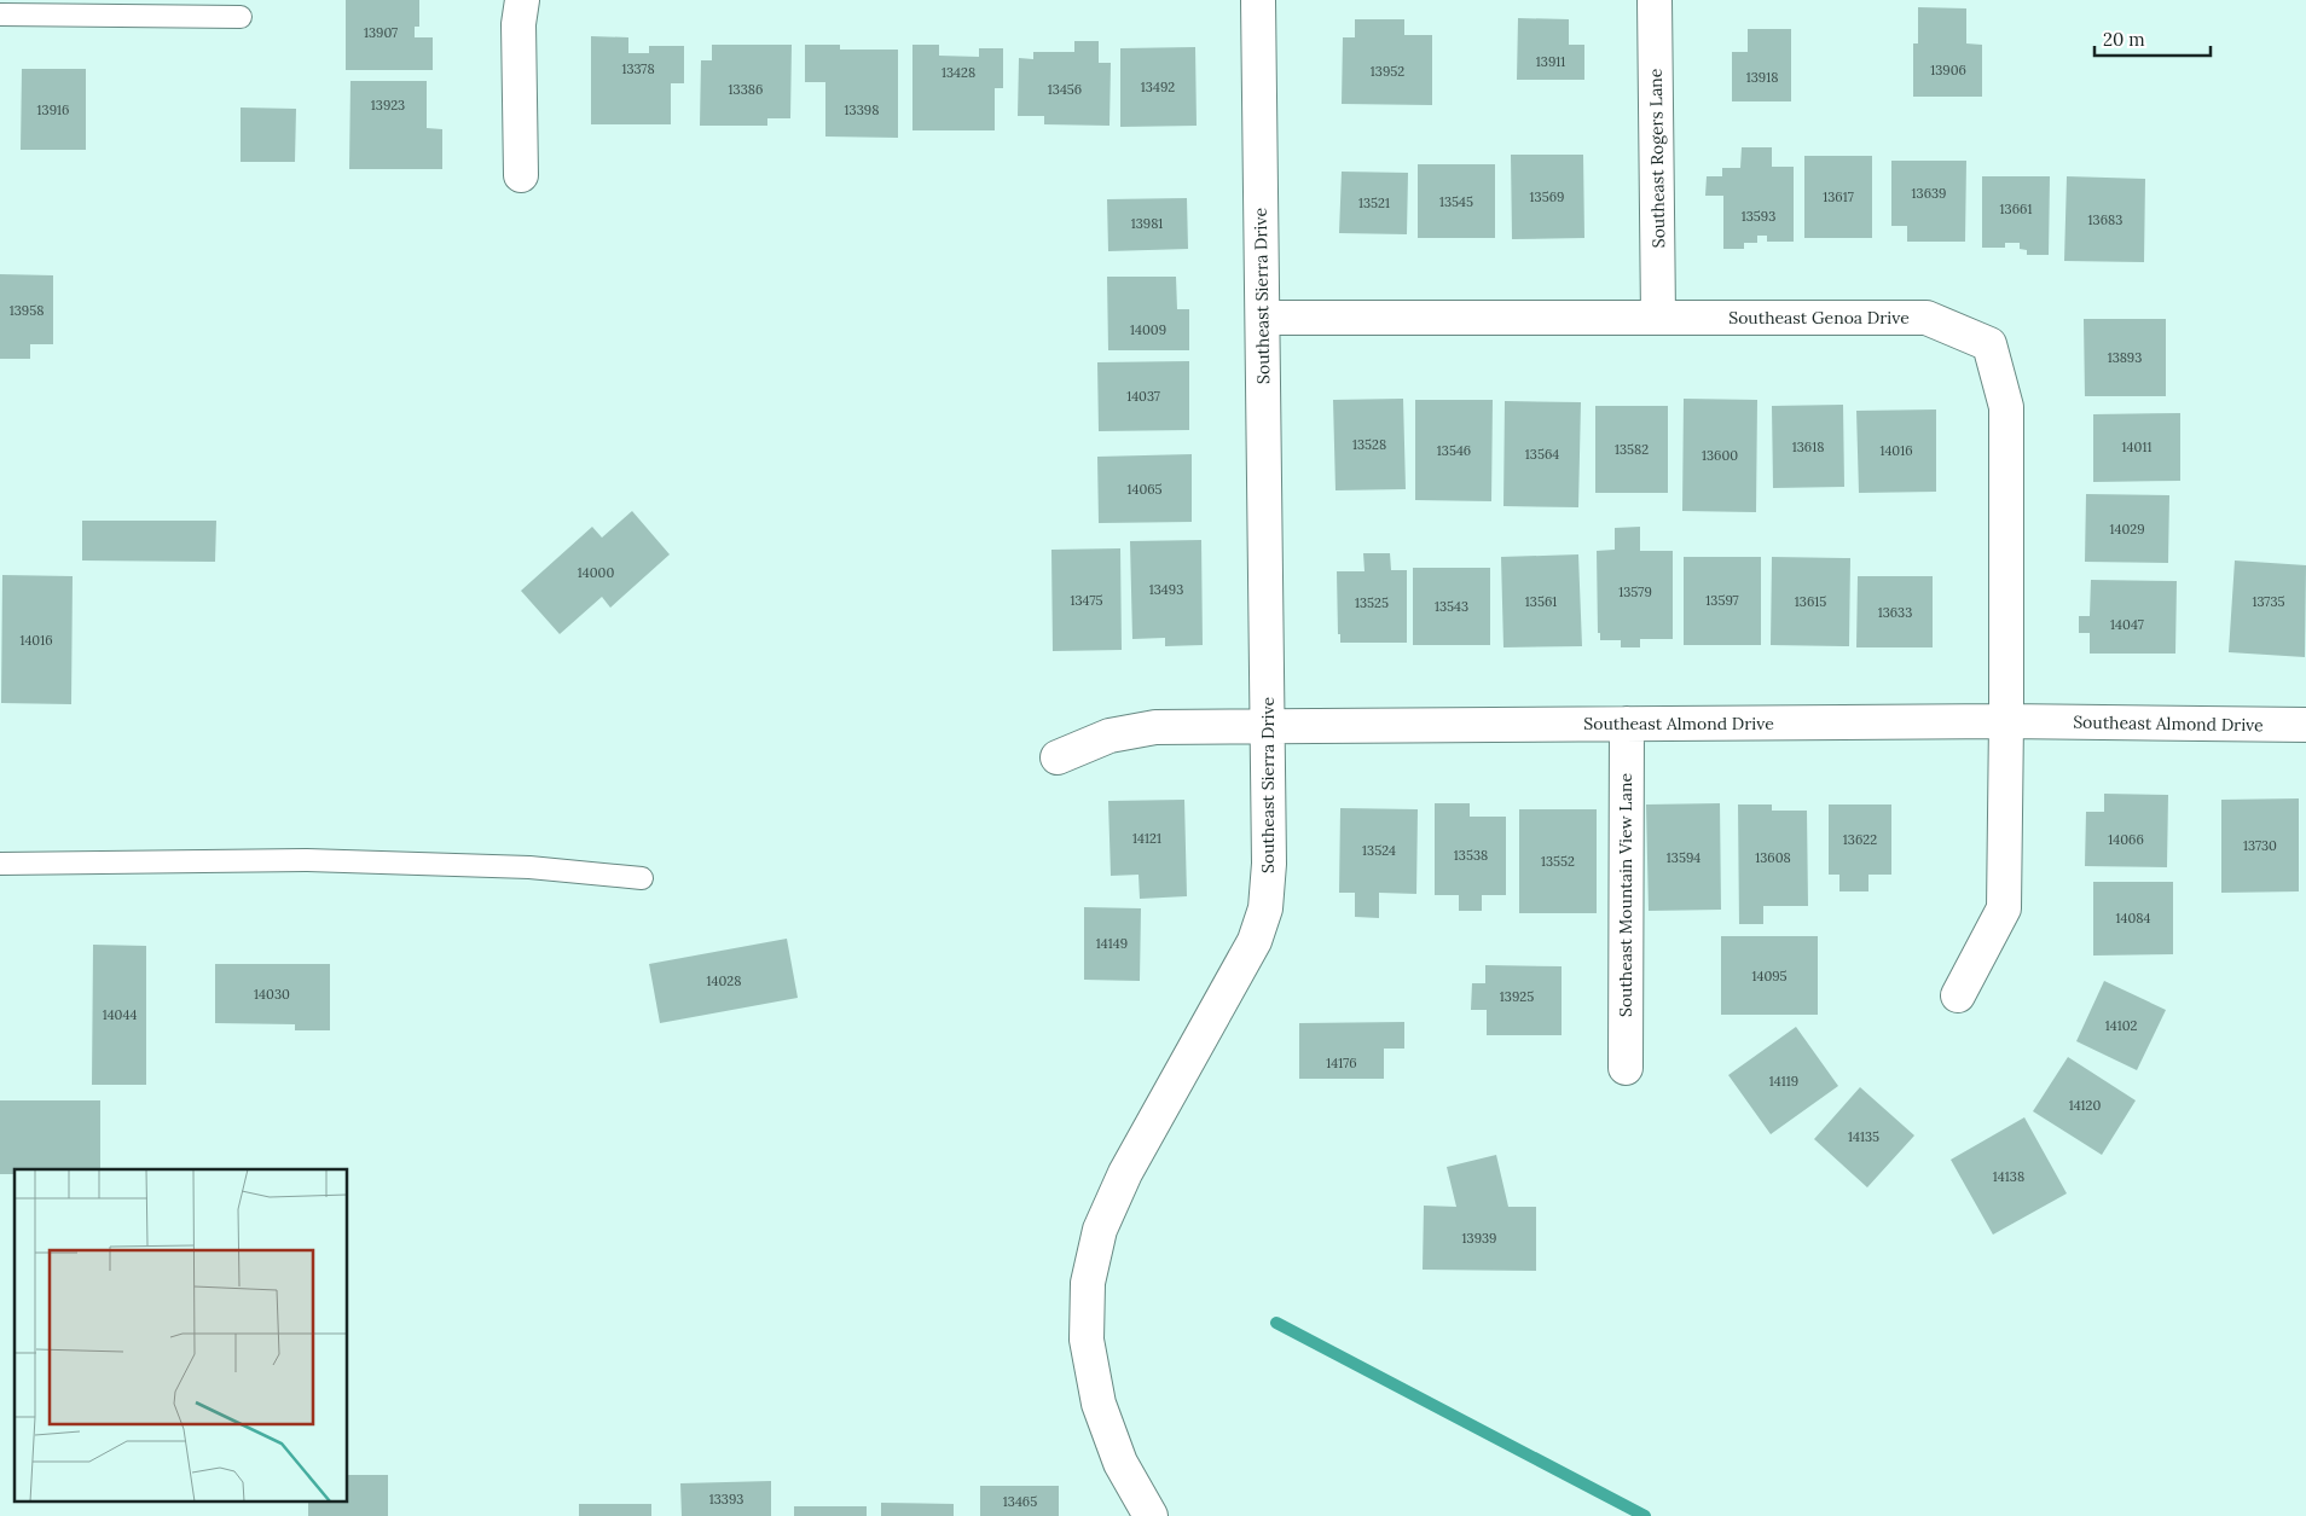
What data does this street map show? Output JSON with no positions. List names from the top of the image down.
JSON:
{
  "streets": {
    "street": [
      "Southeast Rogers Lane",
      "Southeast Sierra Drive",
      "Southeast Genoa Drive",
      "Southeast Almond Drive",
      "Southeast Mountain View Lane"
    ]
  },
  "crossings": [
    ["Southeast Rogers Lane", "Southeast Genoa Drive"],
    ["Southeast Sierra Drive", "Southeast Genoa Drive"],
    ["Southeast Sierra Drive", "Southeast Almond Drive"],
    ["Southeast Genoa Drive", "Southeast Almond Drive"],
    ["Southeast Almond Drive", "Southeast Mountain View Lane"]
  ],
  "house_numbers": [
    "13907",
    "13911",
    "13378",
    "13906",
    "13952",
    "13428",
    "13918",
    "13492",
    "13386",
    "13456",
    "13923",
    "13916",
    "13398",
    "13639",
    "13569",
    "13617",
    "13545",
    "13521",
    "13661",
    "13593",
    "13683",
    "13981",
    "13958",
    "14009",
    "13893",
    "14037",
    "13528",
    "13618",
    "14011",
    "13582",
    "13546",
    "14016",
    "13564",
    "13600",
    "14065",
    "14029",
    "14000",
    "13493",
    "13579",
    "13475",
    "13597",
    "13561",
    "13615",
    "13735",
    "13525",
    "13543",
    "13633",
    "14047",
    "14016",
    "14121",
    "13622",
    "14066",
    "13730",
    "13524",
    "13538",
    "13594",
    "13608",
    "13552",
    "14084",
    "14149",
    "14095",
    "14028",
    "14030",
    "13925",
    "14044",
    "14102",
    "14176",
    "14119",
    "14120",
    "14135",
    "14138",
    "13939",
    "13393",
    "13465"
  ],
  "scale_bar": "20 m"
}
